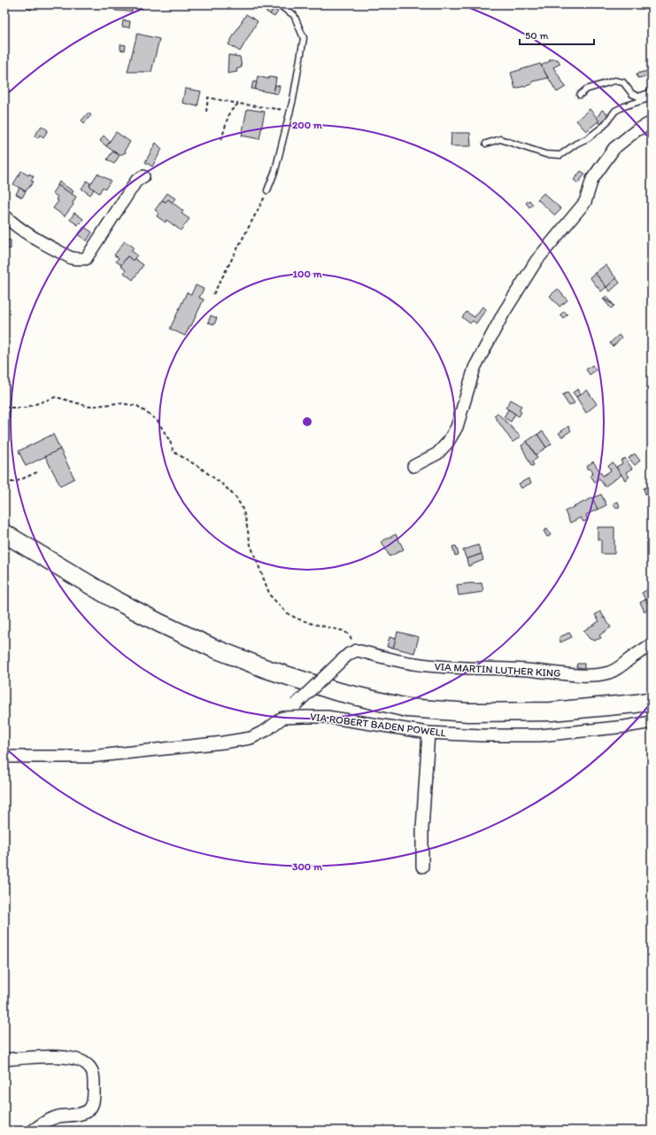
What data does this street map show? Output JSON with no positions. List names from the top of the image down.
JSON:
{
  "streets": {
    "street": ["VIA MARTIN LUTHER KING", "VIA ROBERT BADEN POWELL"]
  },
  "scale_bar": "50 m",
  "rings": ["200 m", "100 m", "300 m"]
}
